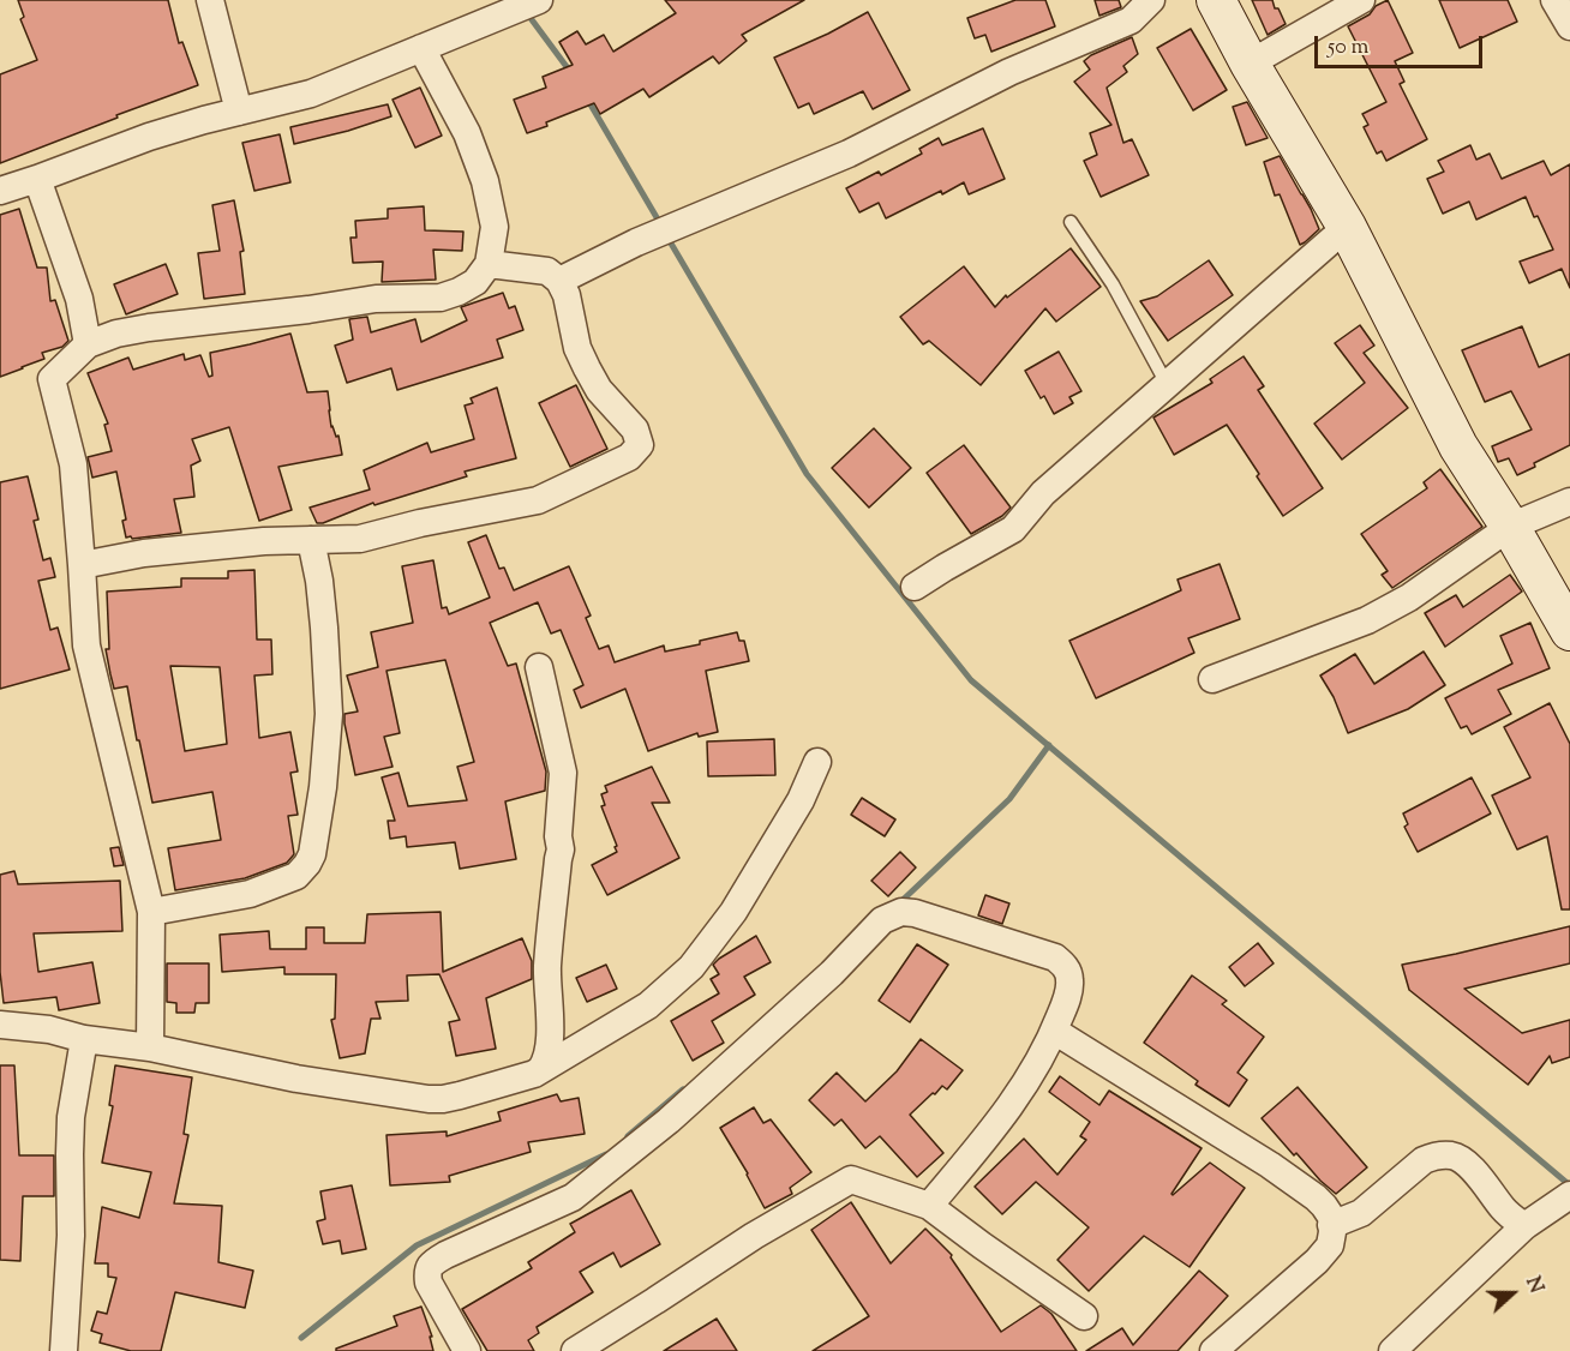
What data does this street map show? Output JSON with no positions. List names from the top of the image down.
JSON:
{
  "scale_bar": "50 m",
  "north": "right"
}
